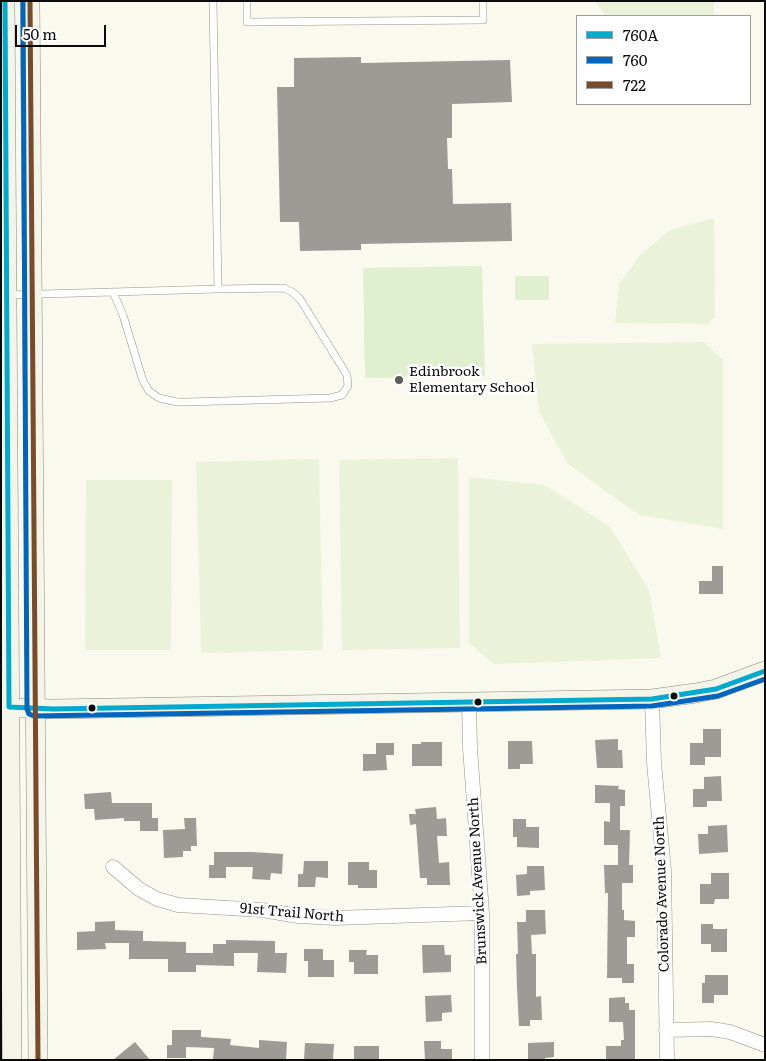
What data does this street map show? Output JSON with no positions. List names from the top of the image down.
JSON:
{
  "streets": {
    "street": ["Brunswick Avenue North", "Colorado Avenue North", "91st Trail North"]
  },
  "crossings": [
    ["Brunswick Avenue North", "91st Trail North"]
  ],
  "places": ["Edinbrook Elementary School"],
  "lines": ["transit line 760A", "transit line 760", "transit line 722"],
  "legend": ["760A", "760", "722"],
  "scale_bar": "50 m"
}
